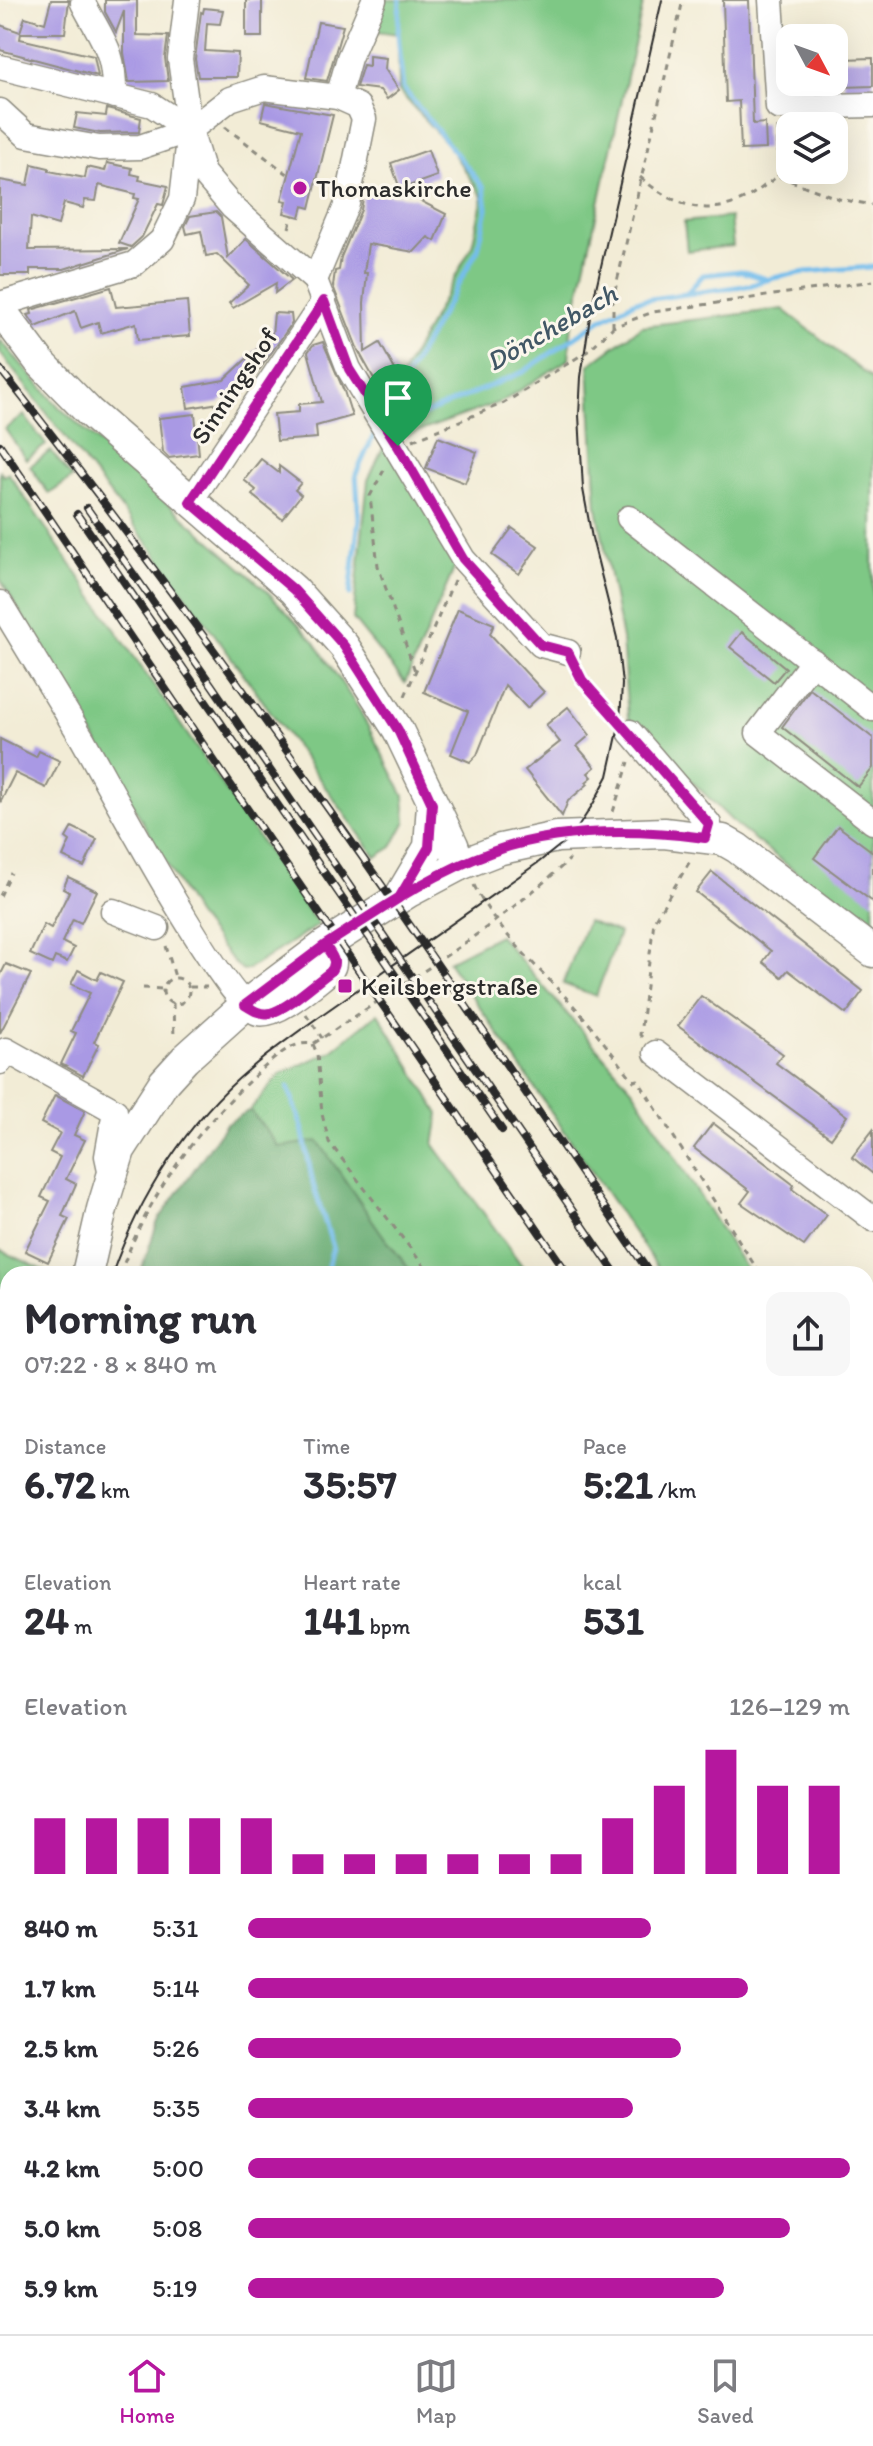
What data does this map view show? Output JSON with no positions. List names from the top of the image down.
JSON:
{
  "streets": {
    "street": ["Sinningshof"]
  },
  "water": ["Dönchebach"],
  "places": {
    "other": ["Thomaskirche"],
    "transit": ["Keilsbergstraße"]
  },
  "north": "bottom right",
  "page": {
    "heading": ["Morning run", "07:22 · 8 × 840 m"],
    "stats": [
      ["Distance", "6.72 km"],
      ["Time", "35:57"],
      ["Pace", "5:21 /km"],
      ["Elevation", "24 m"],
      ["Heart rate", "141 bpm"],
      ["kcal", "531"]
    ],
    "chart": ["Elevation", "126–129 m"],
    "list": [
      {
        "name": "840 m",
        "note": "5:31"
      },
      {
        "name": "1.7 km",
        "note": "5:14"
      },
      {
        "name": "2.5 km",
        "note": "5:26"
      },
      {
        "name": "3.4 km",
        "note": "5:35"
      },
      {
        "name": "4.2 km",
        "note": "5:00"
      },
      {
        "name": "5.0 km",
        "note": "5:08"
      },
      {
        "name": "5.9 km",
        "note": "5:19"
      }
    ],
    "tabs": ["Home", "Map", "Saved"]
  }
}
